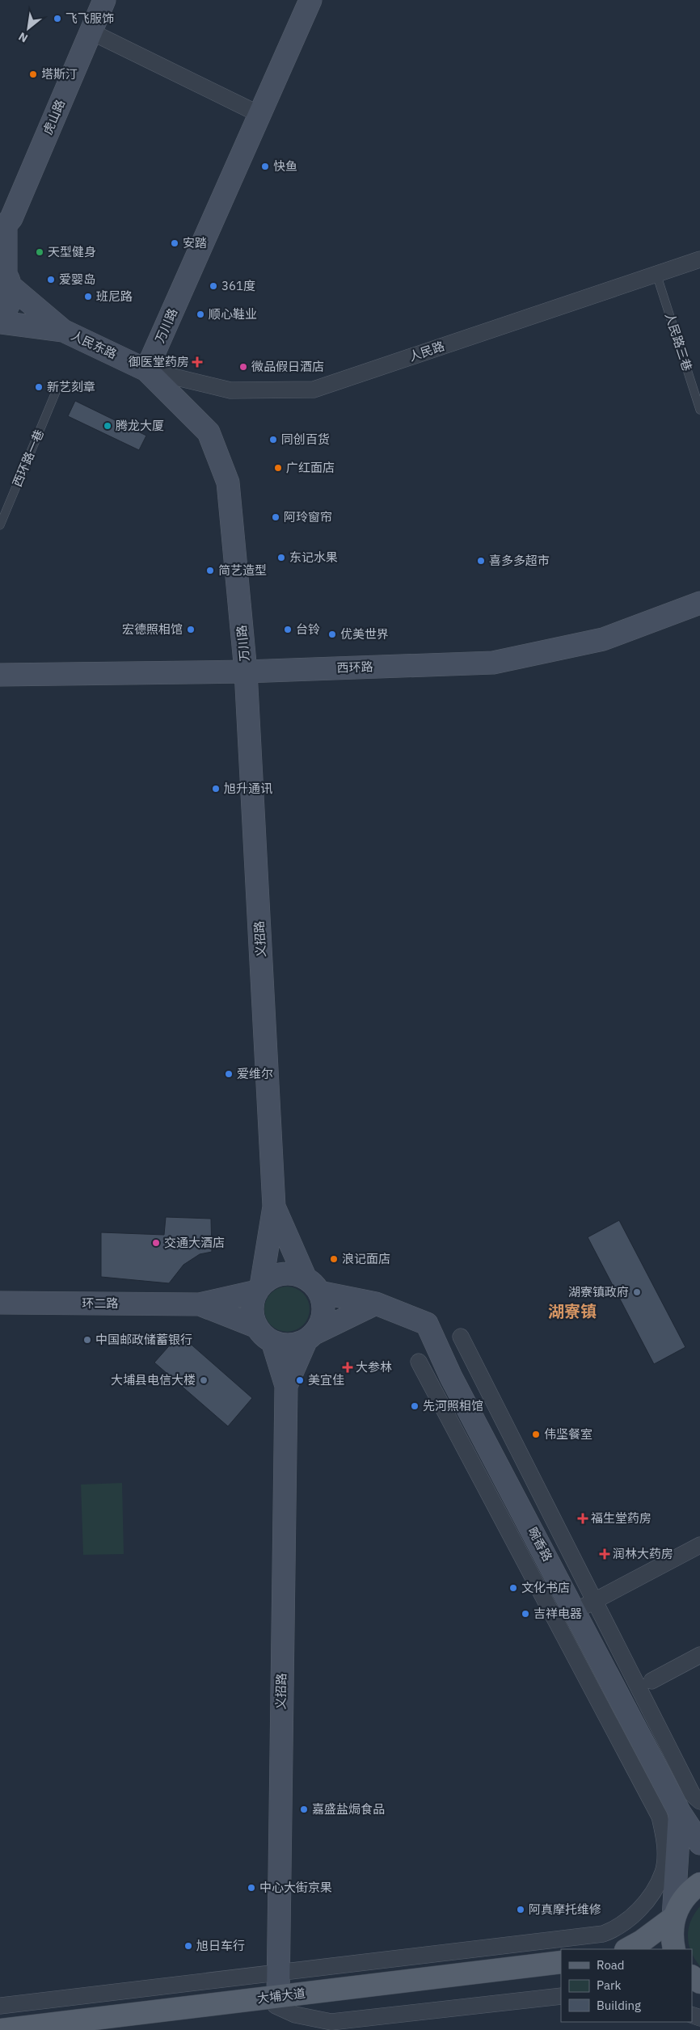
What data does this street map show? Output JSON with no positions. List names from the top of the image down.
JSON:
{
  "streets": {
    "main road": [
      "虎山路",
      "万川路",
      "人民东路",
      "西环路",
      "义招路",
      "环二路",
      "畹香路",
      "大埔大道"
    ],
    "street": ["人民路"],
    "lane": ["人民路三巷", "西环路一巷"]
  },
  "crossings": [
    ["万川路", "人民东路"],
    ["万川路", "人民路"],
    ["万川路", "西环路"],
    ["万川路", "义招路"],
    ["人民路三巷", "人民路"],
    ["人民东路", "人民路"],
    ["西环路", "义招路"],
    ["义招路", "大埔大道"]
  ],
  "districts": ["湖寮镇"],
  "places": {
    "other": [
      "飞飞服饰",
      "塔斯汀",
      "快鱼",
      "安踏",
      "天型健身",
      "爱婴岛",
      "361度",
      "班尼路",
      "顺心鞋业",
      "微品假日酒店",
      "新艺刻章",
      "腾龙大厦",
      "同创百货",
      "广红面店",
      "阿玲窗帘",
      "东记水果",
      "喜多多超市",
      "简艺造型",
      "宏德照相馆",
      "台铃",
      "优美世界",
      "旭升通讯",
      "爱维尔",
      "交通大酒店",
      "浪记面店",
      "湖寮镇政府",
      "中国邮政储蓄银行",
      "大埔县电信大楼",
      "美宜佳",
      "先河照相馆",
      "伟坚餐室",
      "文化书店",
      "吉祥电器",
      "嘉盛盐焗食品",
      "中心大街京果",
      "阿真摩托维修",
      "旭日车行"
    ],
    "health": [
      "御医堂药房",
      "大参林",
      "福生堂药房",
      "润林大药房"
    ]
  },
  "legend": ["Road", "Park", "Building"],
  "north": "bottom left"
}
